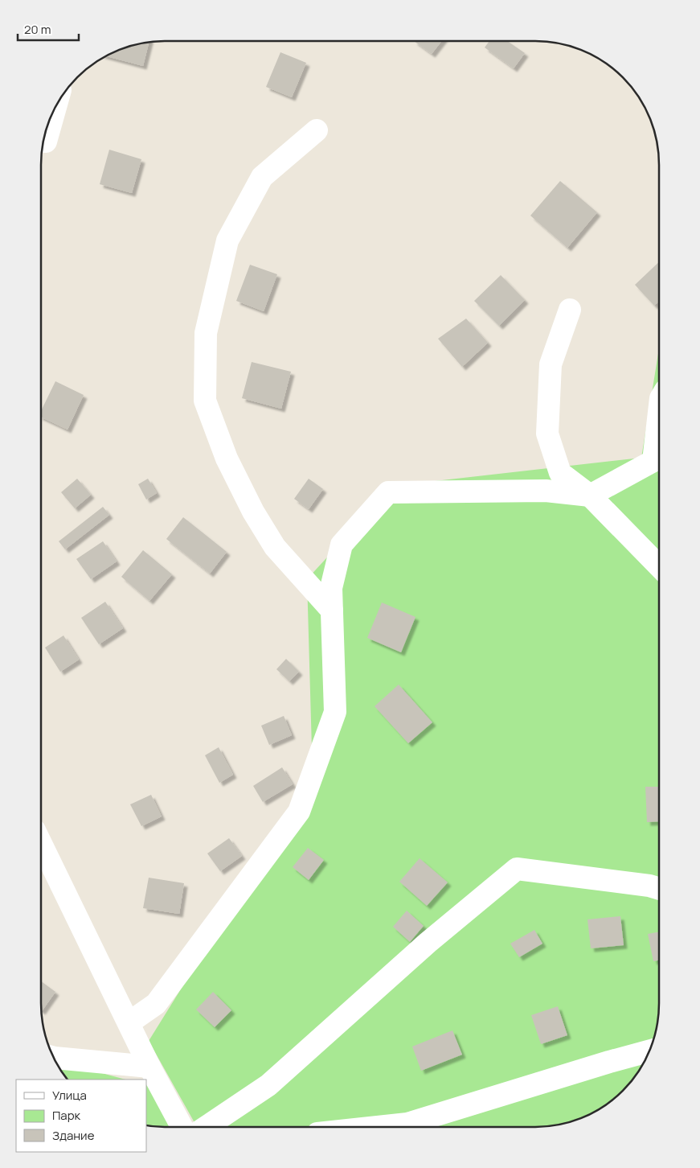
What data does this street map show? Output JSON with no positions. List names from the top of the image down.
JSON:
{
  "legend": ["Улица", "Парк", "Здание"],
  "scale_bar": "20 m"
}
